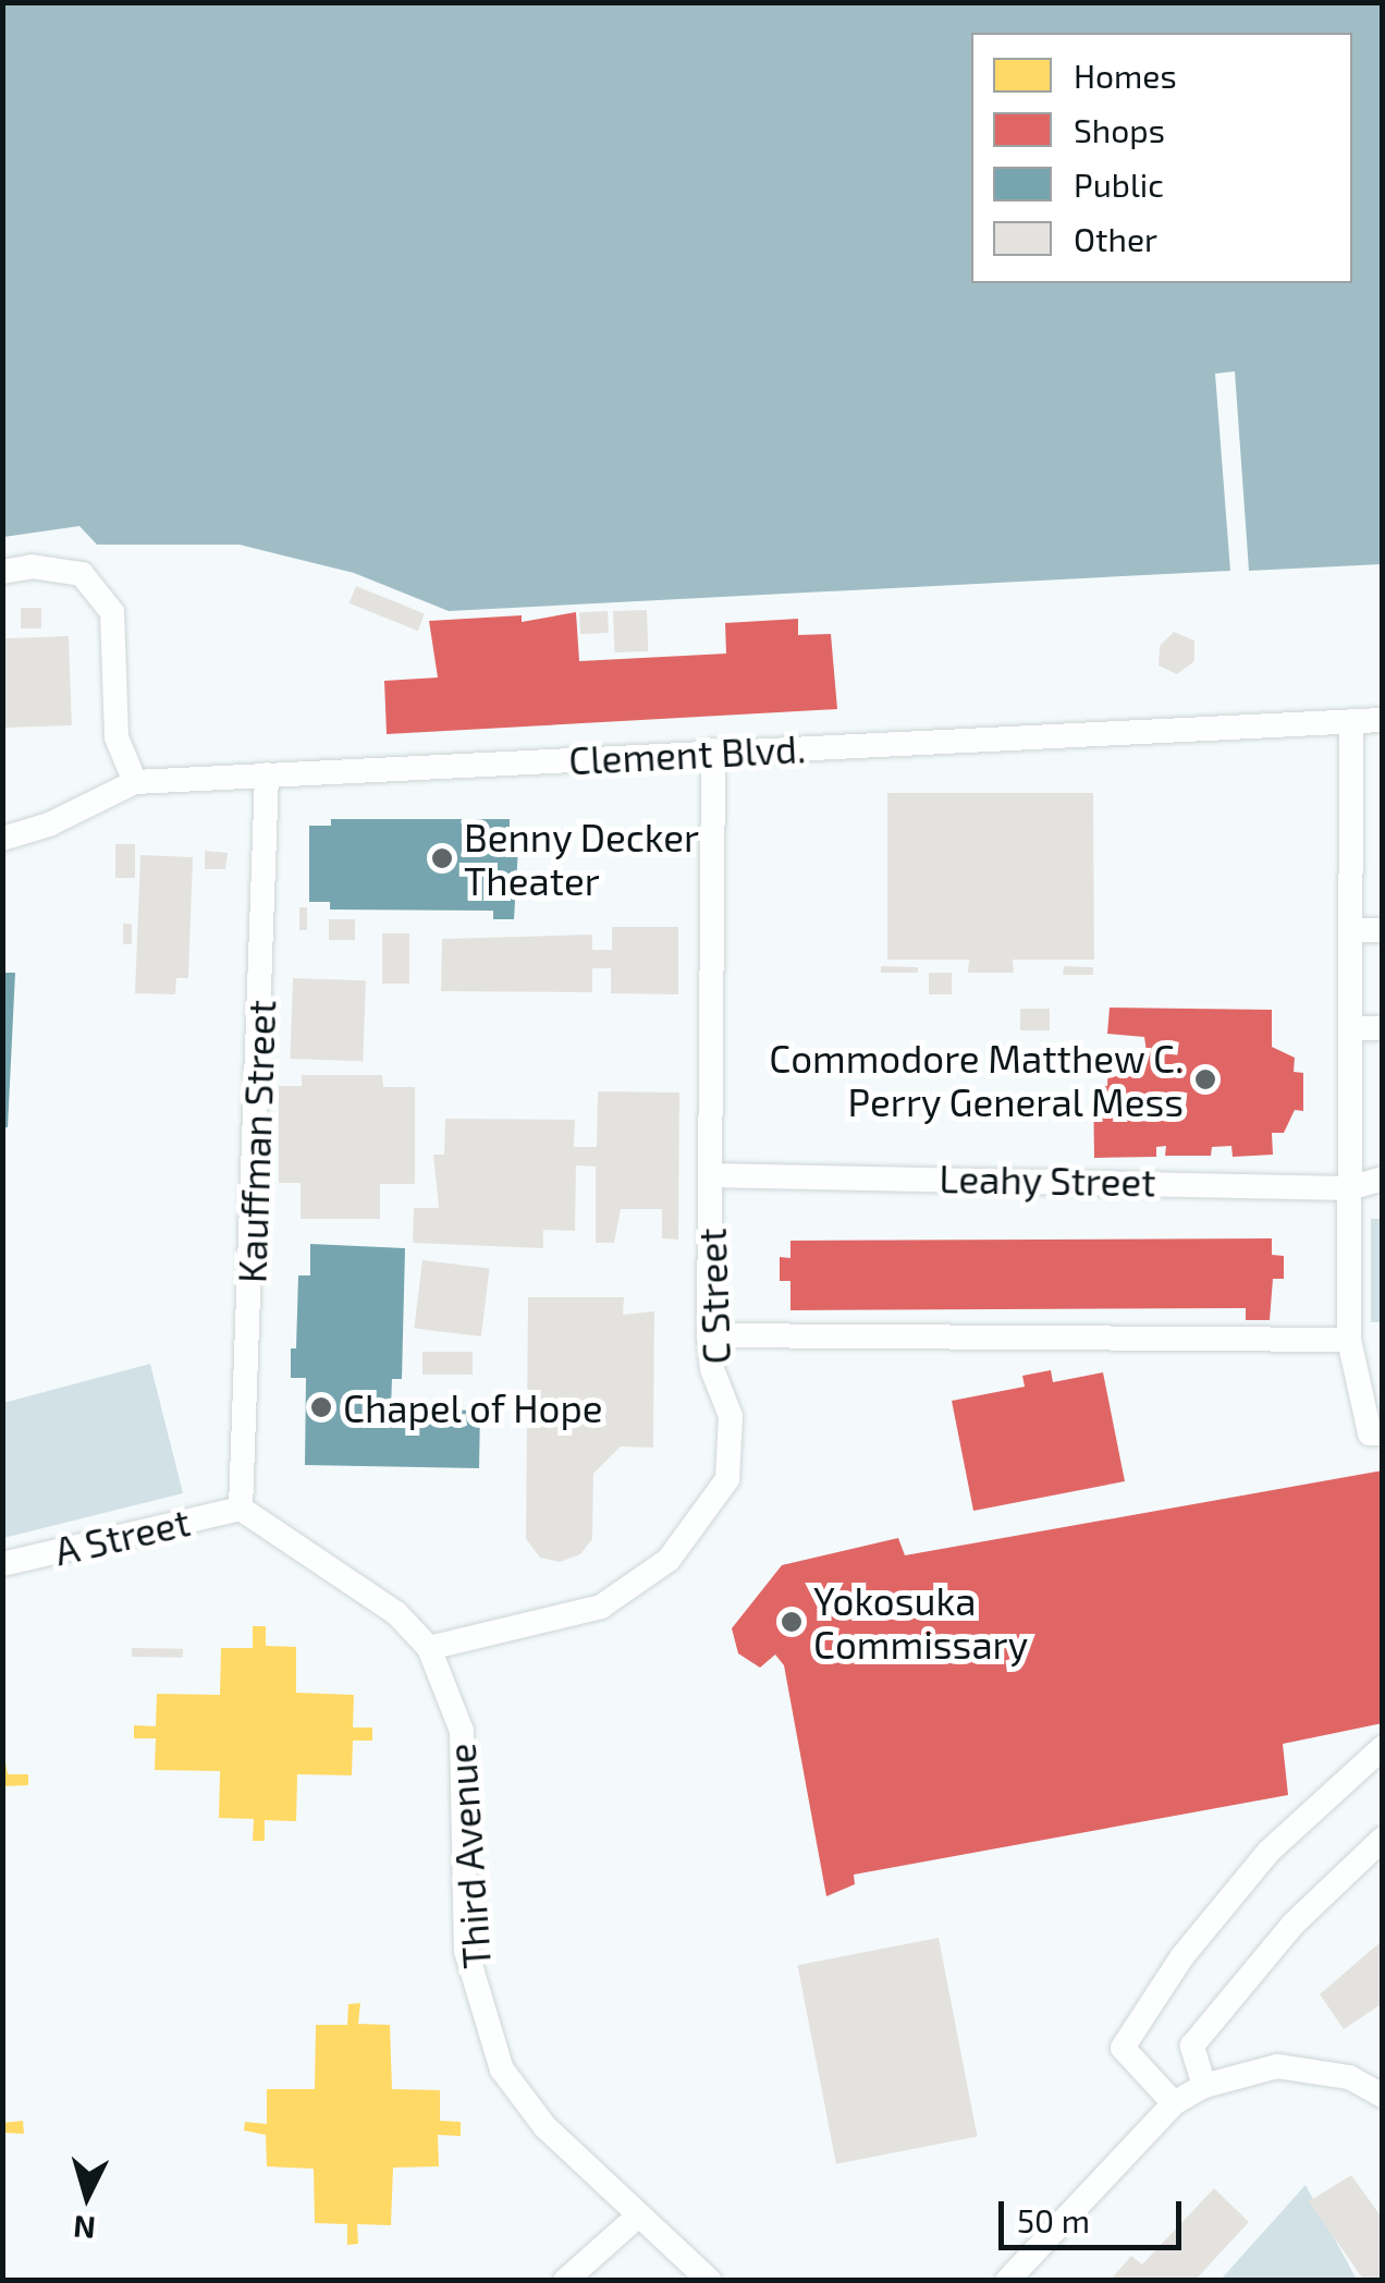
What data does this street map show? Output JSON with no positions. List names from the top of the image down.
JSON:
{
  "streets": {
    "street": [
      "Clement Blvd.",
      "Kauffman Street",
      "Leahy Street",
      "C Street",
      "A Street",
      "Third Avenue"
    ]
  },
  "crossings": [
    ["Clement Blvd.", "Kauffman Street"],
    ["Clement Blvd.", "C Street"],
    ["Kauffman Street", "A Street"],
    ["Kauffman Street", "Third Avenue"],
    ["Leahy Street", "C Street"],
    ["C Street", "Third Avenue"],
    ["A Street", "Third Avenue"]
  ],
  "places": [
    "Benny Decker Theater",
    "Commodore Matthew C. Perry General Mess",
    "Chapel of Hope",
    "Yokosuka Commissary"
  ],
  "legend": [
    "Homes",
    "Shops",
    "Public",
    "Other"
  ],
  "scale_bar": "50 m",
  "north": "bottom"
}
